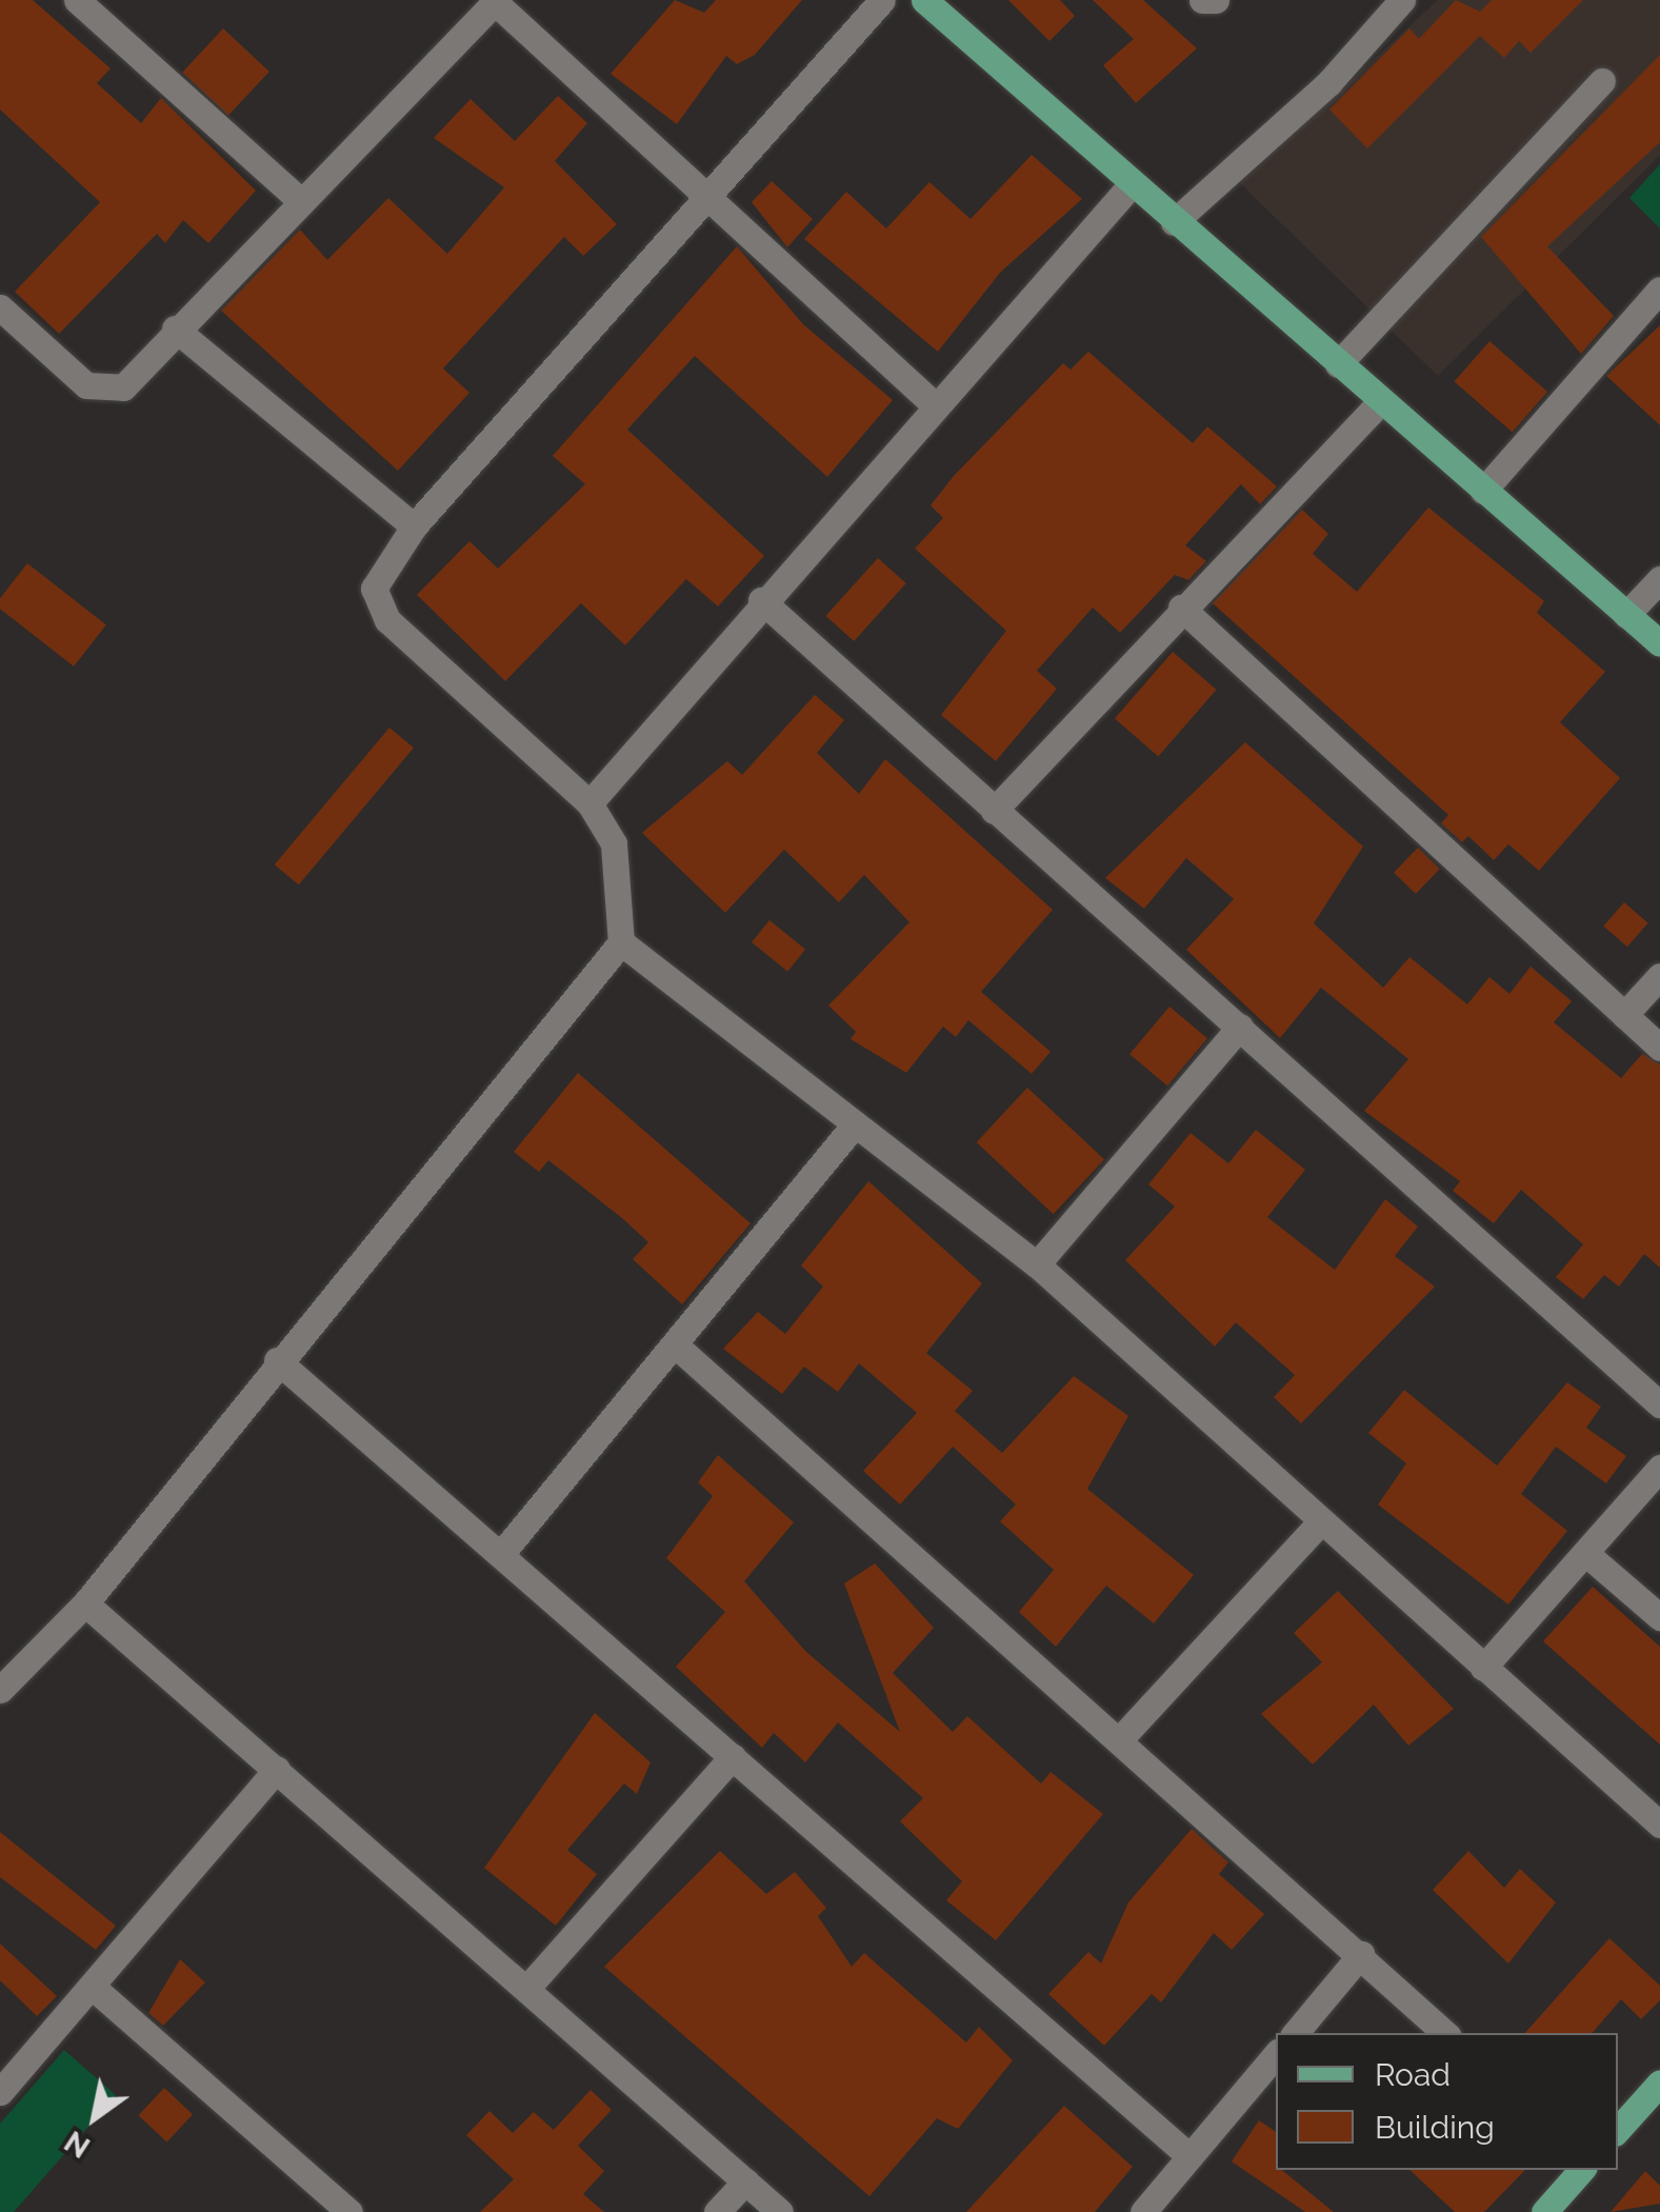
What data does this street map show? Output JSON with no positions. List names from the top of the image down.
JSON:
{
  "legend": ["Road", "Building"],
  "north": "bottom left"
}
